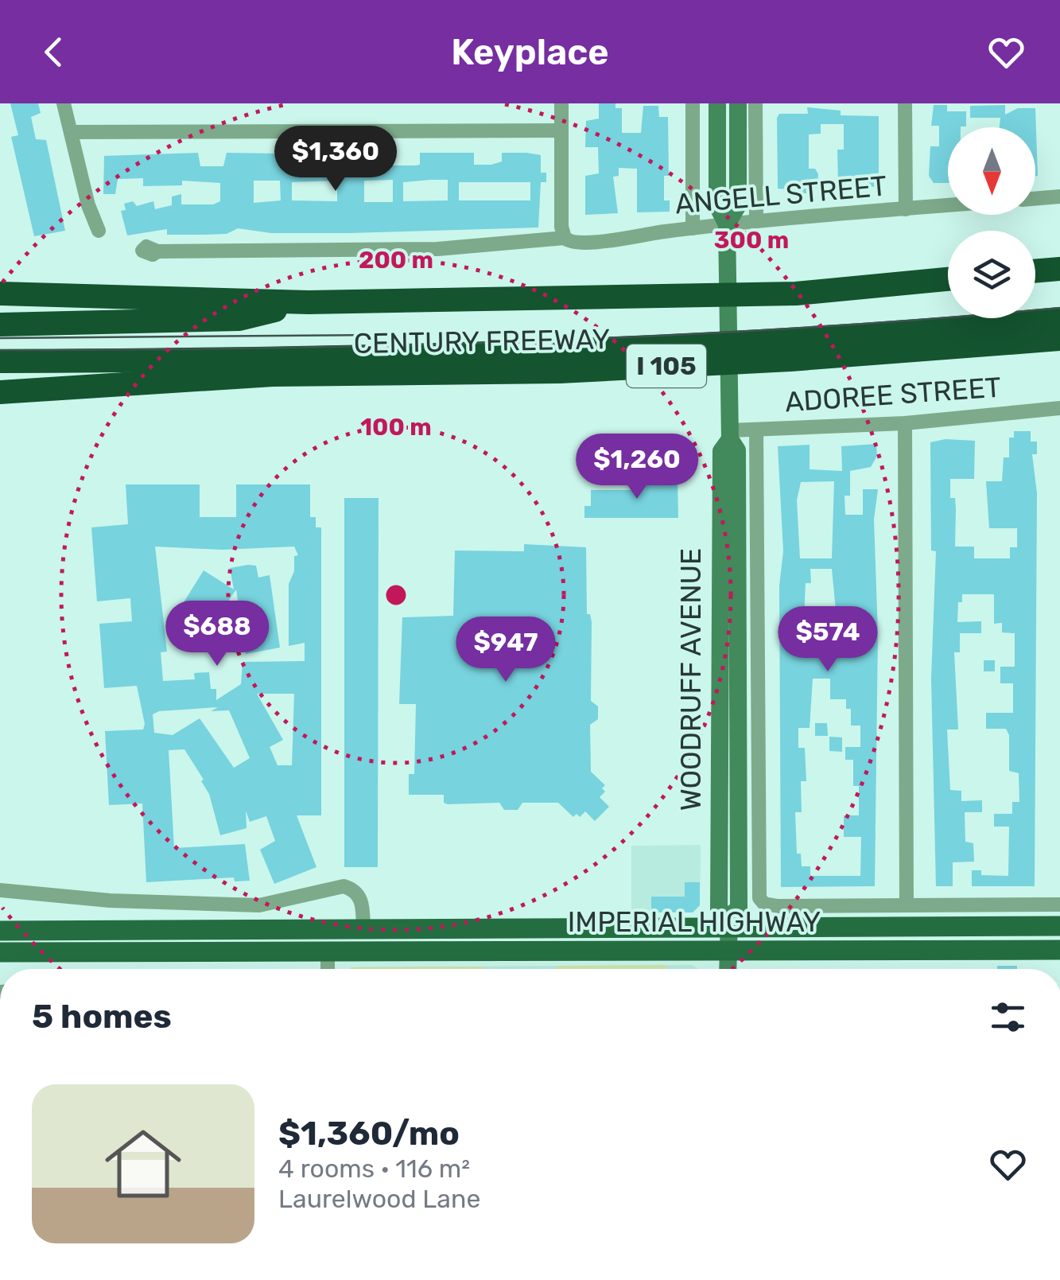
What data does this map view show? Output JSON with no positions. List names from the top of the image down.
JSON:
{
  "streets": {
    "highway": ["CENTURY FREEWAY", "I 105"],
    "main road": ["WOODRUFF AVENUE", "IMPERIAL HIGHWAY"],
    "street": ["ANGELL STREET", "ADOREE STREET"]
  },
  "crossings": [
    ["ANGELL STREET", "WOODRUFF AVENUE"],
    ["ADOREE STREET", "WOODRUFF AVENUE"],
    ["ADOREE STREET", "IMPERIAL HIGHWAY"],
    ["WOODRUFF AVENUE", "IMPERIAL HIGHWAY"]
  ],
  "north": "bottom",
  "page": {
    "header": "Keyplace",
    "price": [
      "$1,360",
      "$1,260",
      "$688",
      "$574",
      "$947"
    ],
    "heading": "5 homes",
    "list": [
      {
        "name": "$1,360/mo",
        "note": "4 rooms · 116 m² · Laurelwood Lane"
      }
    ]
  },
  "rings": ["300 m", "200 m", "100 m"]
}
